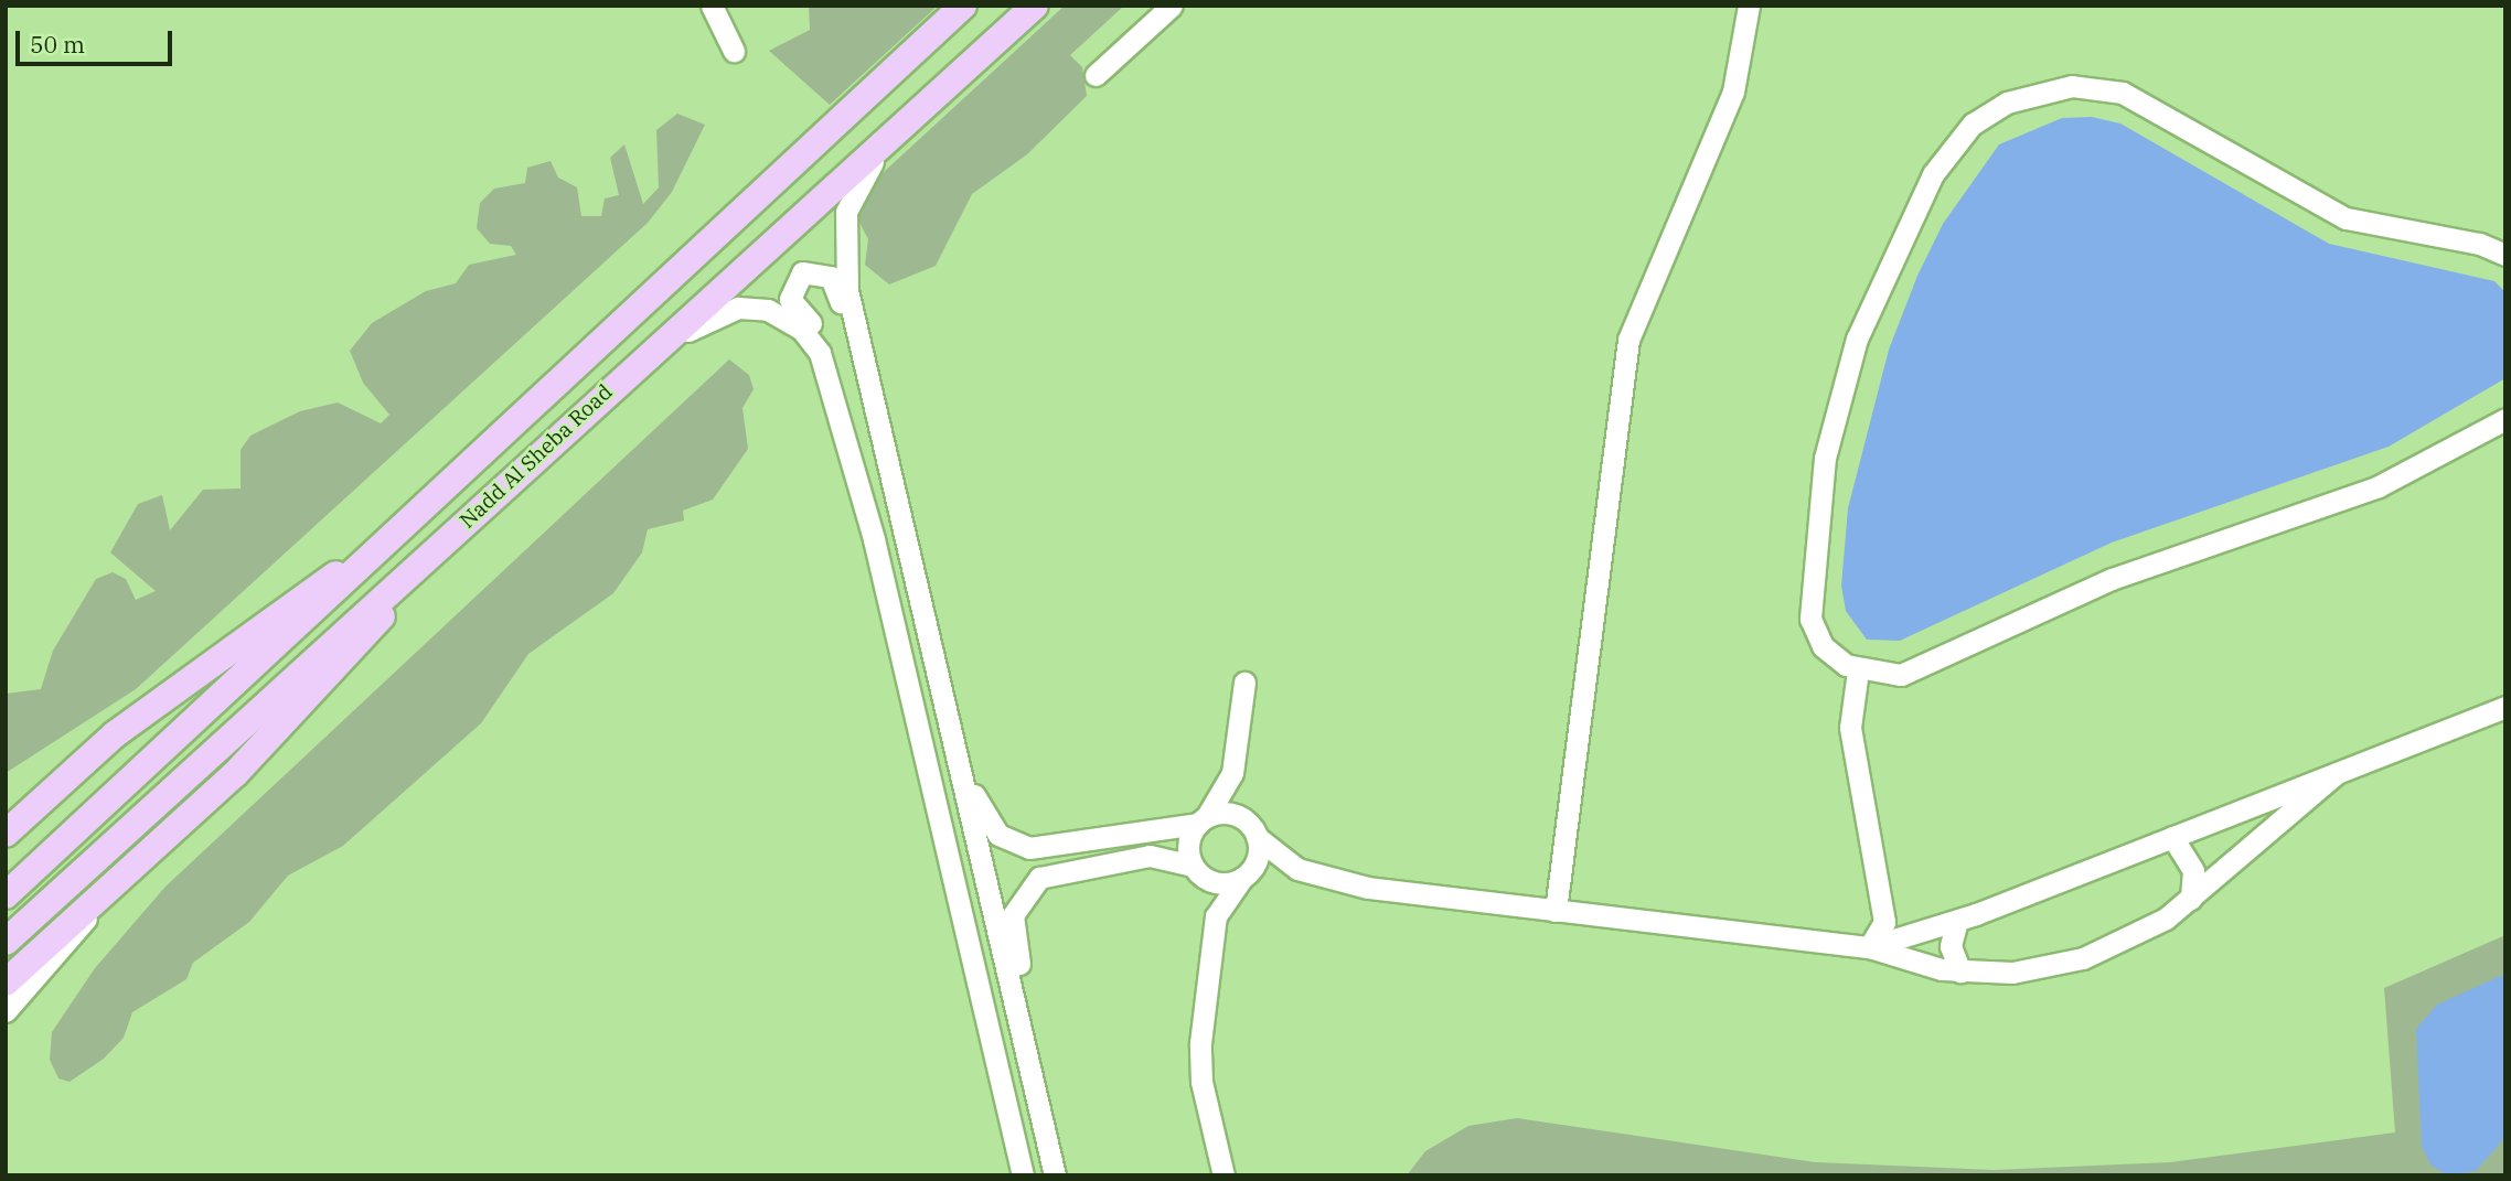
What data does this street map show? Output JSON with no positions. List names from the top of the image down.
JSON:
{
  "streets": {
    "main road": ["Nadd Al Sheba Road"]
  },
  "scale_bar": "50 m"
}
